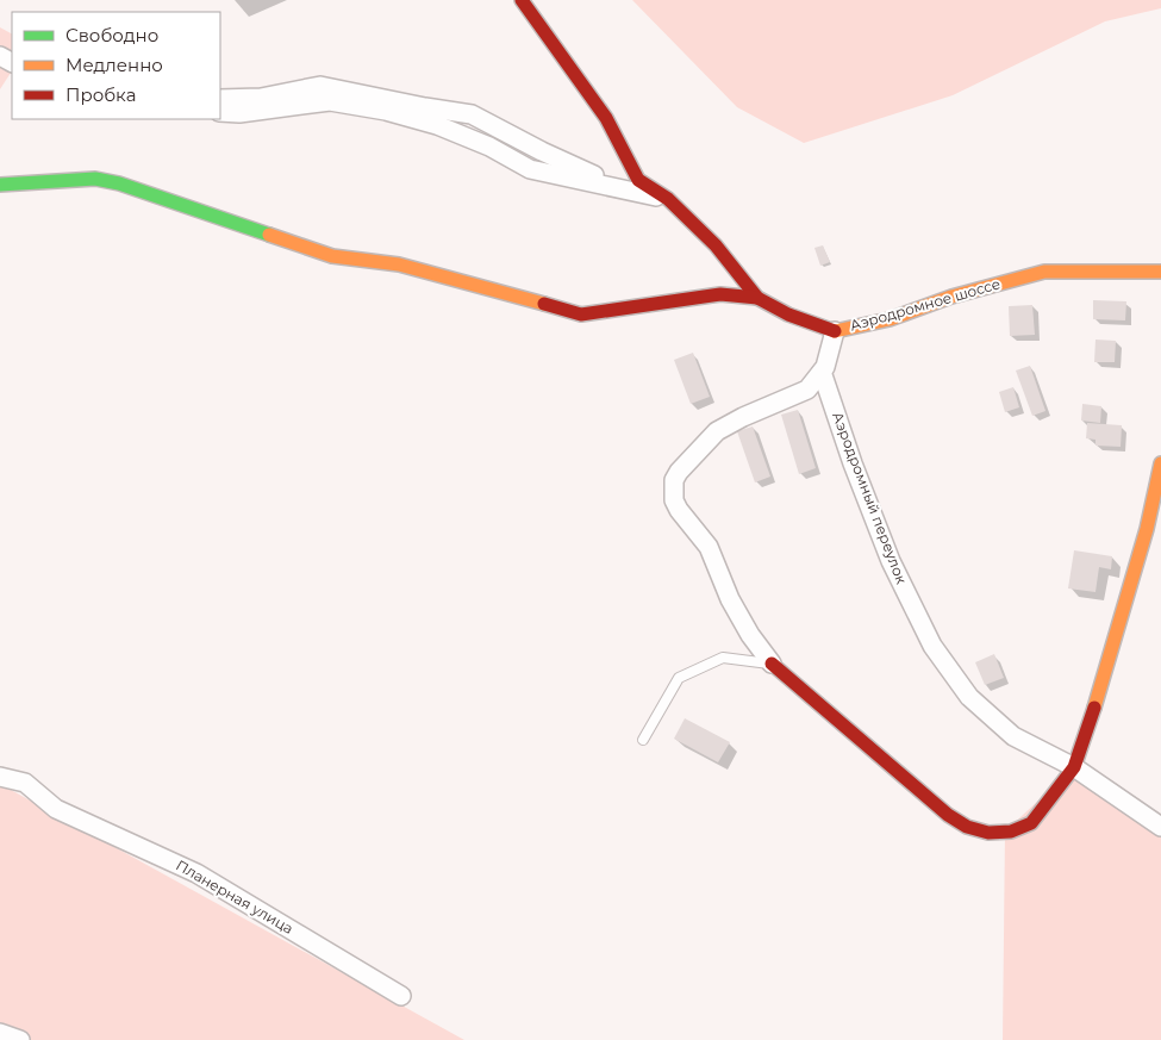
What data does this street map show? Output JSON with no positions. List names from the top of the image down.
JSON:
{
  "streets": {
    "street": ["Аэродромное шоссе", "Аэродромный переулок", "Планерная улица"]
  },
  "legend": ["Свободно", "Медленно", "Пробка"]
}
